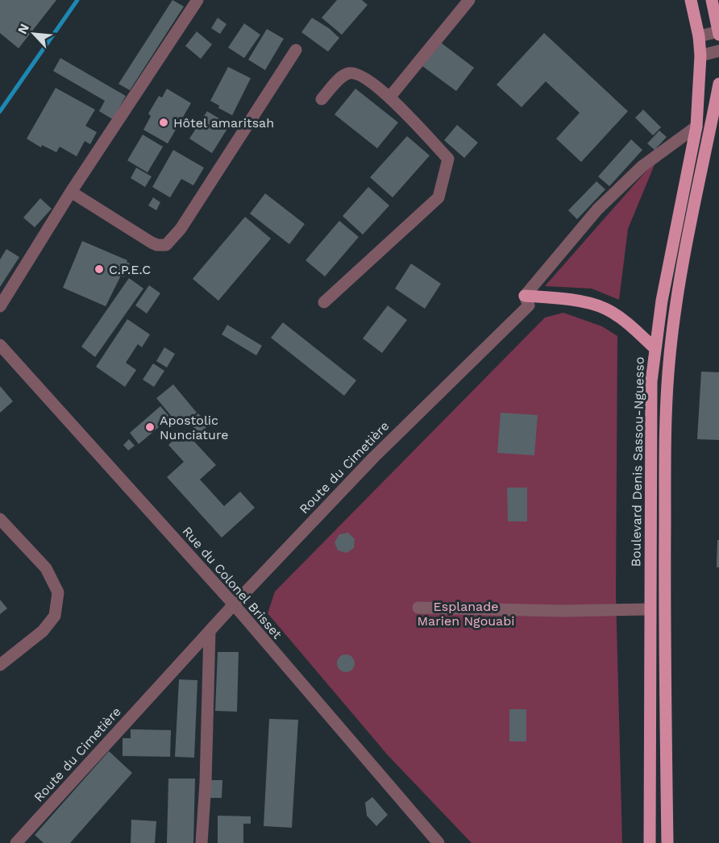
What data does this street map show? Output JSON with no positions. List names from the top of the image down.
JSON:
{
  "streets": {
    "main road": ["Boulevard Denis Sassou-Nguesso"],
    "street": ["Route du Cimetière", "Rue du Colonel Brisset"]
  },
  "crossings": [
    ["Boulevard Denis Sassou-Nguesso", "Route du Cimetière"],
    ["Route du Cimetière", "Rue du Colonel Brisset"]
  ],
  "parks": ["Esplanade Marien Ngouabi"],
  "places": ["Hôtel amaritsah", "C.P.E.C", "Apostolic Nunciature"],
  "north": "top left"
}
